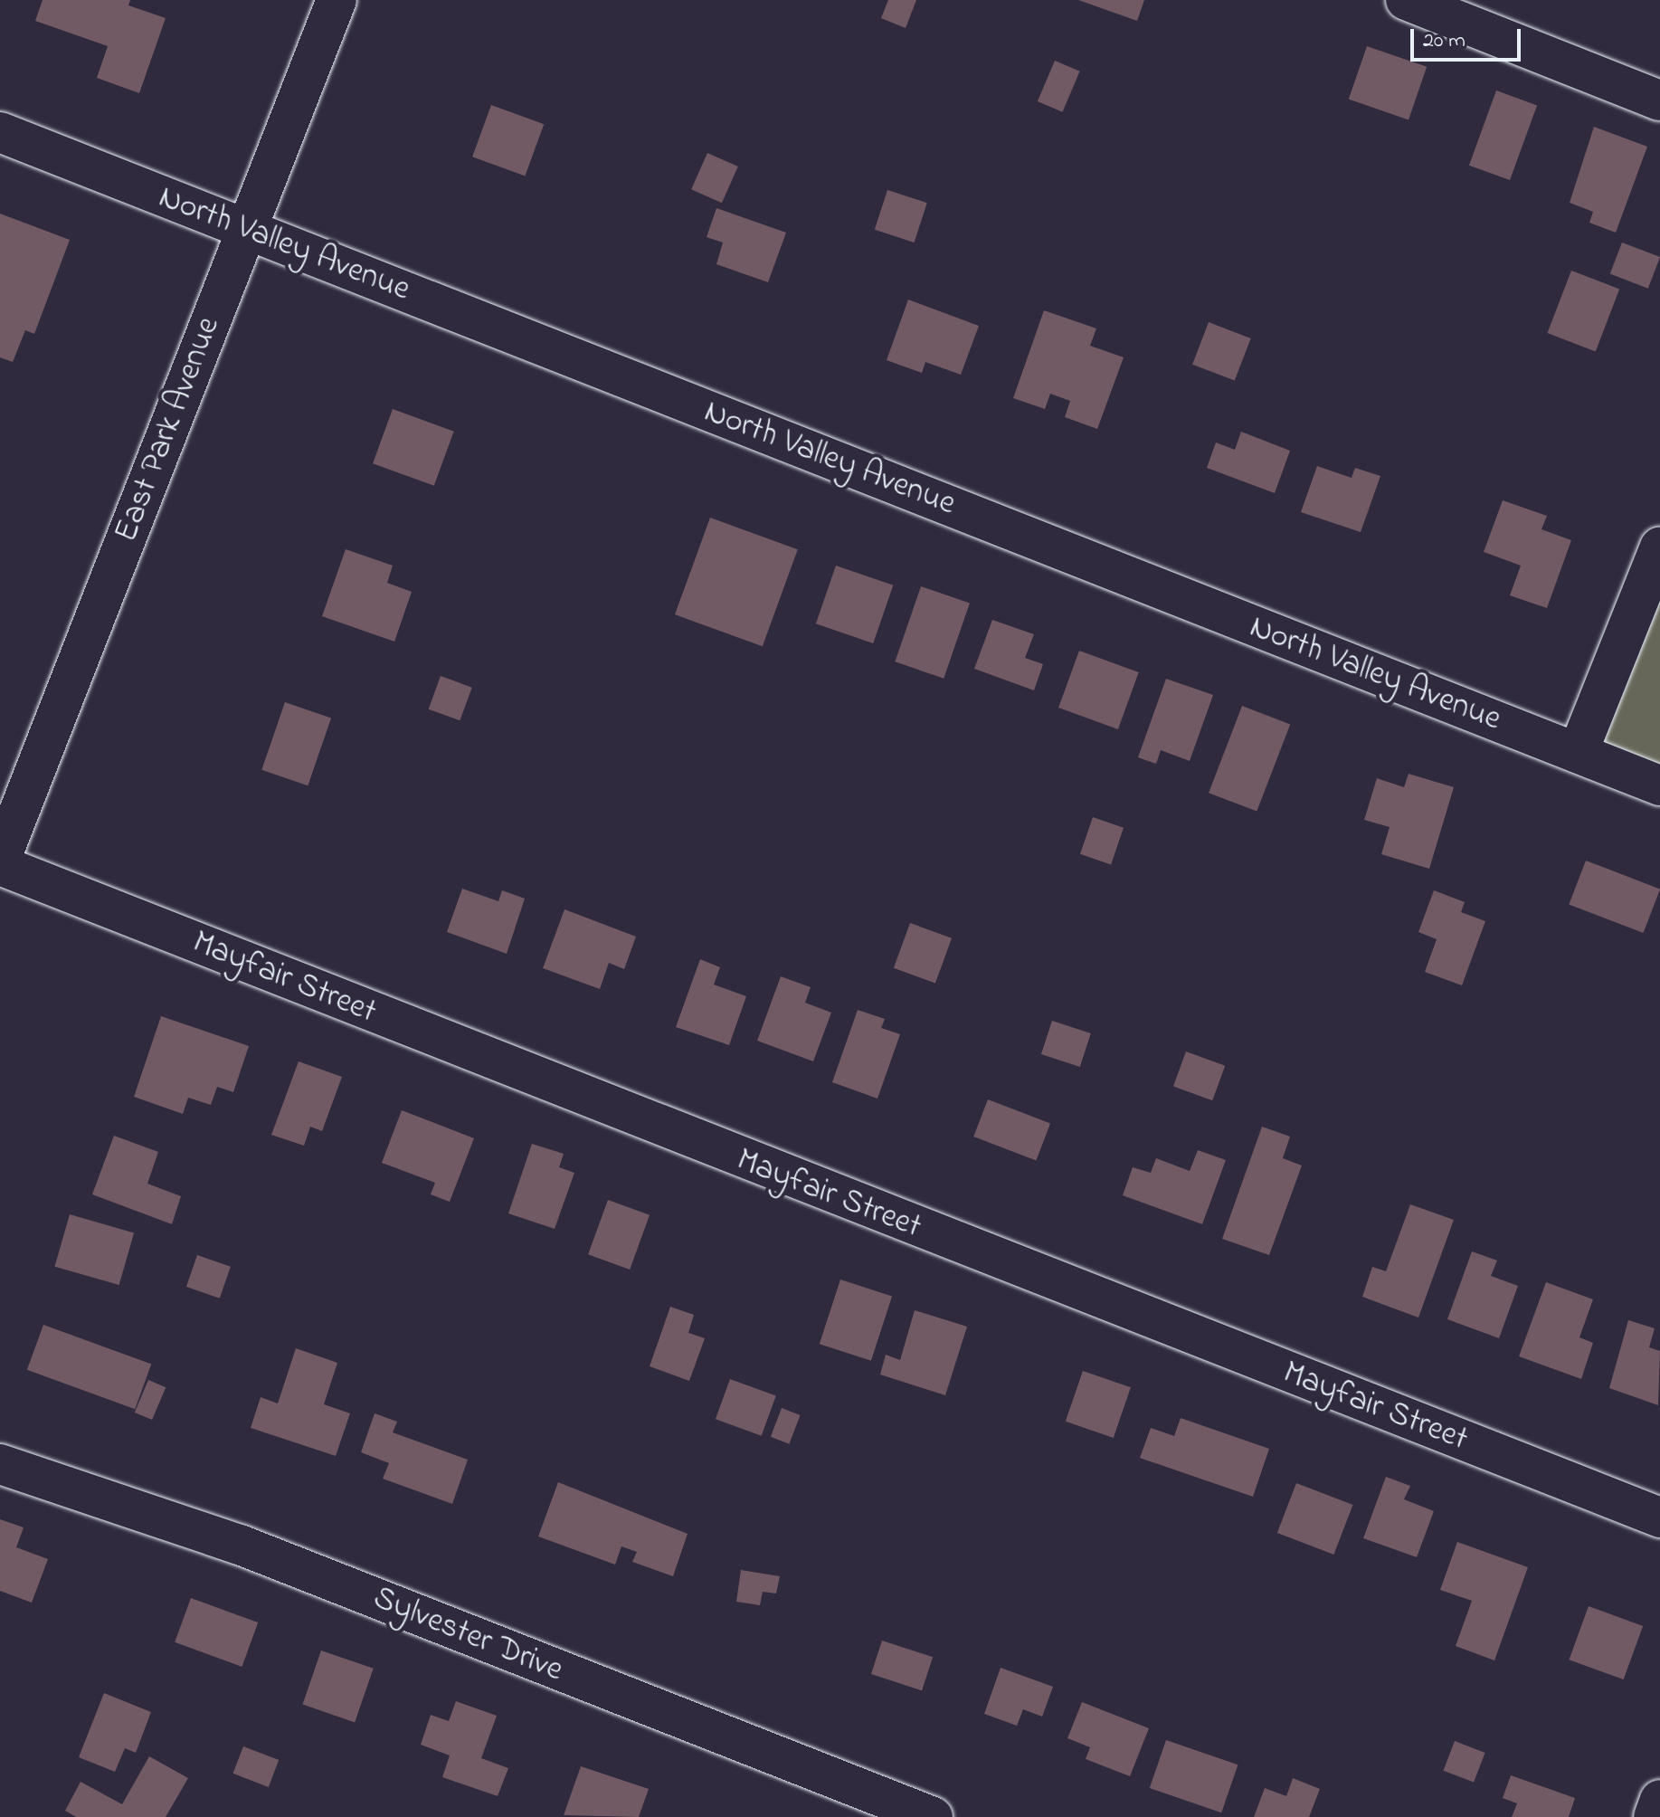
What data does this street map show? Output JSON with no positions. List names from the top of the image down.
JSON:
{
  "streets": {
    "street": [
      "North Valley Avenue",
      "East Park Avenue",
      "Mayfair Street",
      "Sylvester Drive"
    ]
  },
  "crossings": [
    ["North Valley Avenue", "East Park Avenue"],
    ["East Park Avenue", "Mayfair Street"]
  ],
  "scale_bar": "20 m"
}
